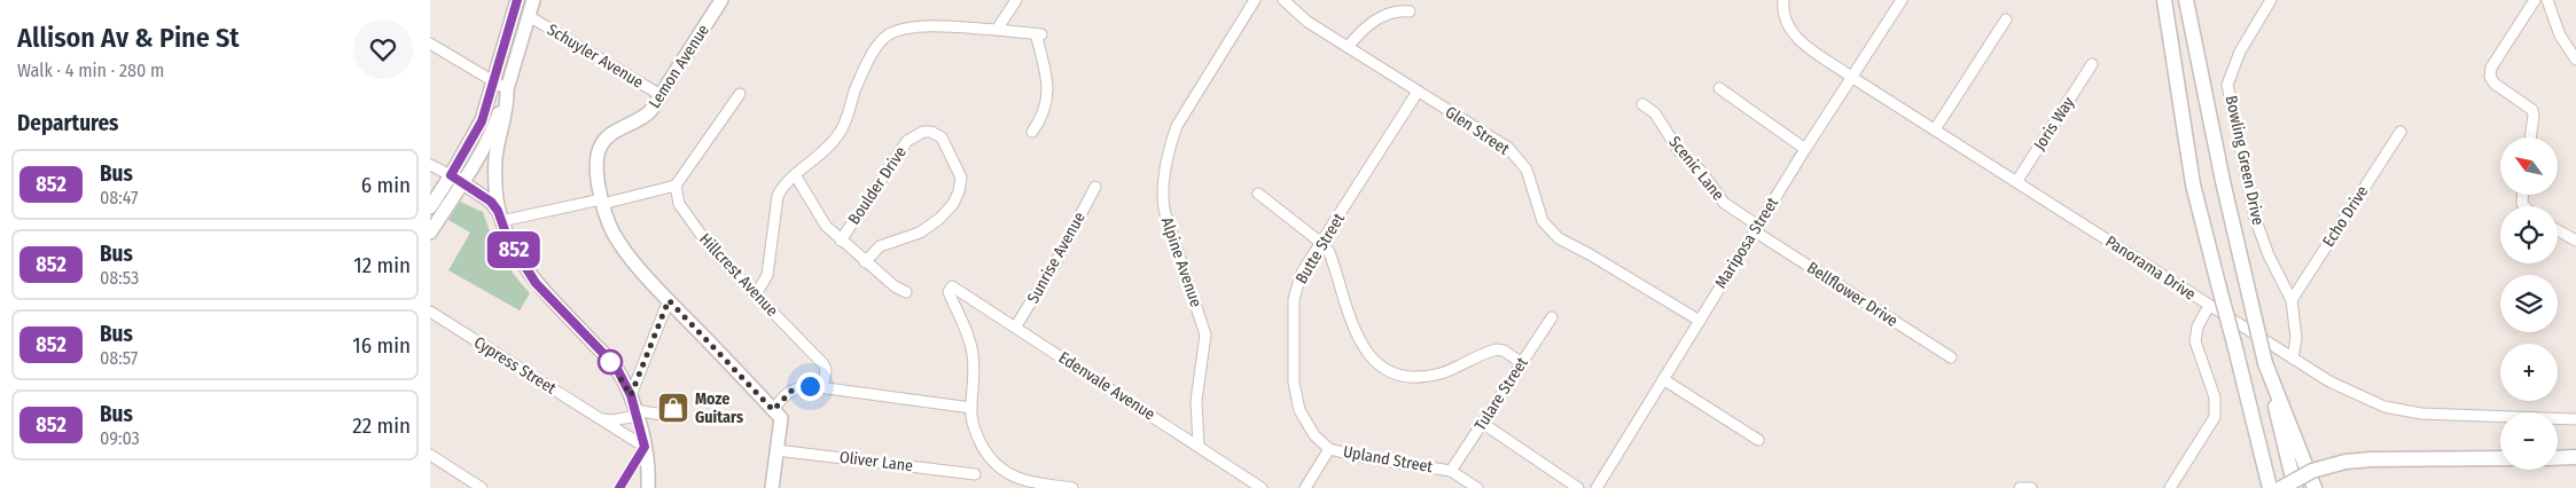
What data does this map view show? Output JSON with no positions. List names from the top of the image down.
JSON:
{
  "streets": {
    "main road": ["Lemon Avenue"],
    "street": [
      "Schuyler Avenue",
      "Joris Way",
      "Glen Street",
      "Bowling Green Drive",
      "Scenic Lane",
      "Boulder Drive",
      "Echo Drive",
      "Mariposa Street",
      "Butte Street",
      "Sunrise Avenue",
      "Alpine Avenue",
      "Panorama Drive",
      "Hillcrest Avenue",
      "Bellflower Drive",
      "Cypress Street",
      "Edenvale Avenue",
      "Tulare Street",
      "Upland Street",
      "Oliver Lane"
    ]
  },
  "crossings": [
    ["Schuyler Avenue", "Lemon Avenue"],
    ["Lemon Avenue", "Hillcrest Avenue"],
    ["Joris Way", "Panorama Drive"],
    ["Glen Street", "Mariposa Street"],
    ["Glen Street", "Butte Street"],
    ["Bowling Green Drive", "Echo Drive"],
    ["Bowling Green Drive", "Panorama Drive"],
    ["Scenic Lane", "Mariposa Street"],
    ["Scenic Lane", "Bellflower Drive"],
    ["Mariposa Street", "Panorama Drive"],
    ["Mariposa Street", "Bellflower Drive"],
    ["Butte Street", "Upland Street"],
    ["Sunrise Avenue", "Edenvale Avenue"],
    ["Alpine Avenue", "Edenvale Avenue"],
    ["Tulare Street", "Upland Street"]
  ],
  "places": {
    "shop": ["Moze Guitars"]
  },
  "lines": ["bus line 852"],
  "north": "top left",
  "page": {
    "heading": [
      ["Allison Av & Pine St", "Walk · 4 min · 280 m"],
      "Departures"
    ],
    "on_map": "852",
    "map_buttons": ["+", "−"],
    "list": [
      {
        "mark": "852",
        "name": "Bus",
        "note": "08:47",
        "value": "6 min"
      },
      {
        "mark": "852",
        "name": "Bus",
        "note": "08:53",
        "value": "12 min"
      },
      {
        "mark": "852",
        "name": "Bus",
        "note": "08:57",
        "value": "16 min"
      },
      {
        "mark": "852",
        "name": "Bus",
        "note": "09:03",
        "value": "22 min"
      }
    ]
  }
}
